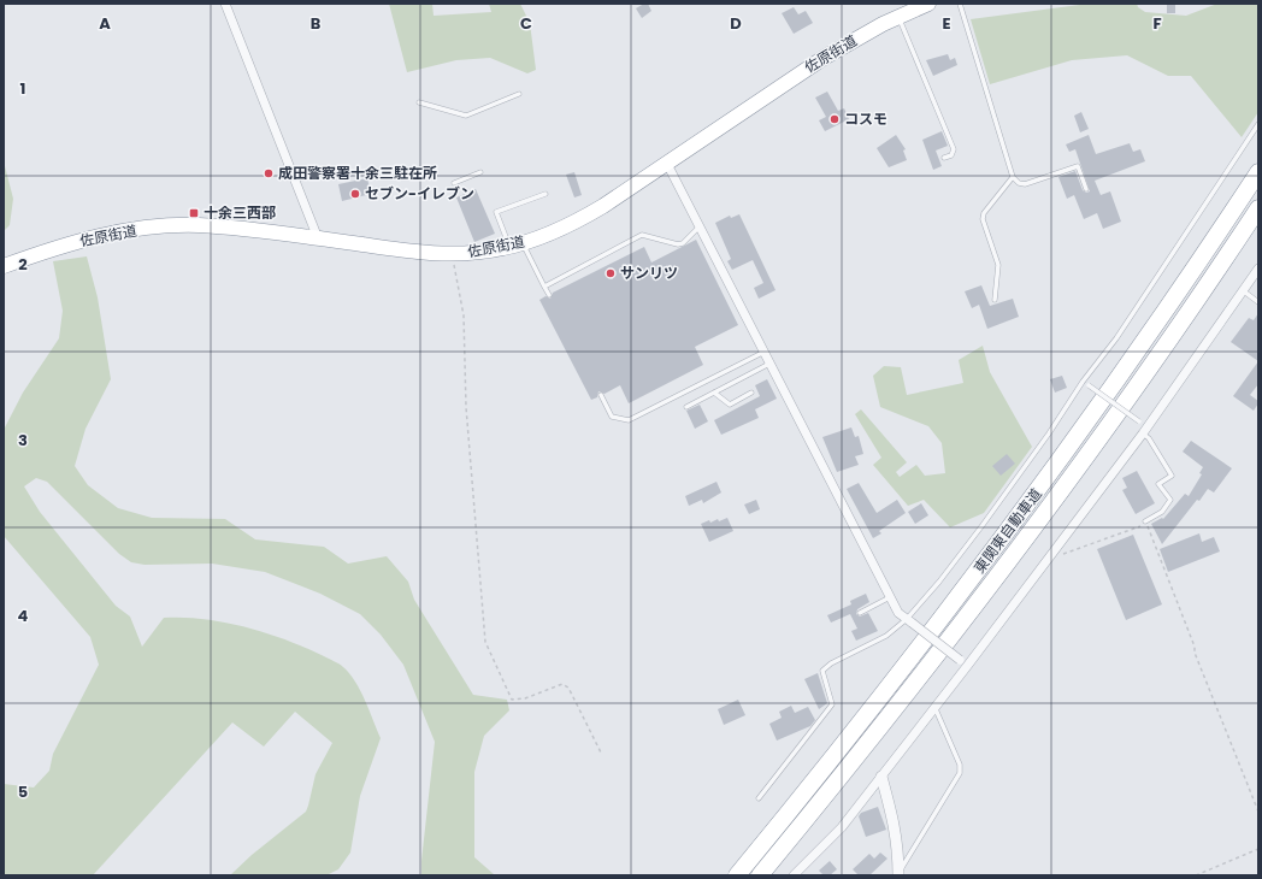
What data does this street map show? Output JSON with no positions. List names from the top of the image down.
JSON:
{
  "streets": {
    "highway": ["佐原街道", "東関東自動車道"]
  },
  "places": {
    "other": [
      "コスモ",
      "成田警察署十余三駐在所",
      "セブン-イレブン",
      "サンリツ"
    ],
    "transit": ["十余三西部"]
  },
  "grid": {
    "columns": [
      "A",
      "B",
      "C",
      "D",
      "E",
      "F"
    ],
    "rows": [
      "1",
      "2",
      "3",
      "4",
      "5"
    ]
  }
}
